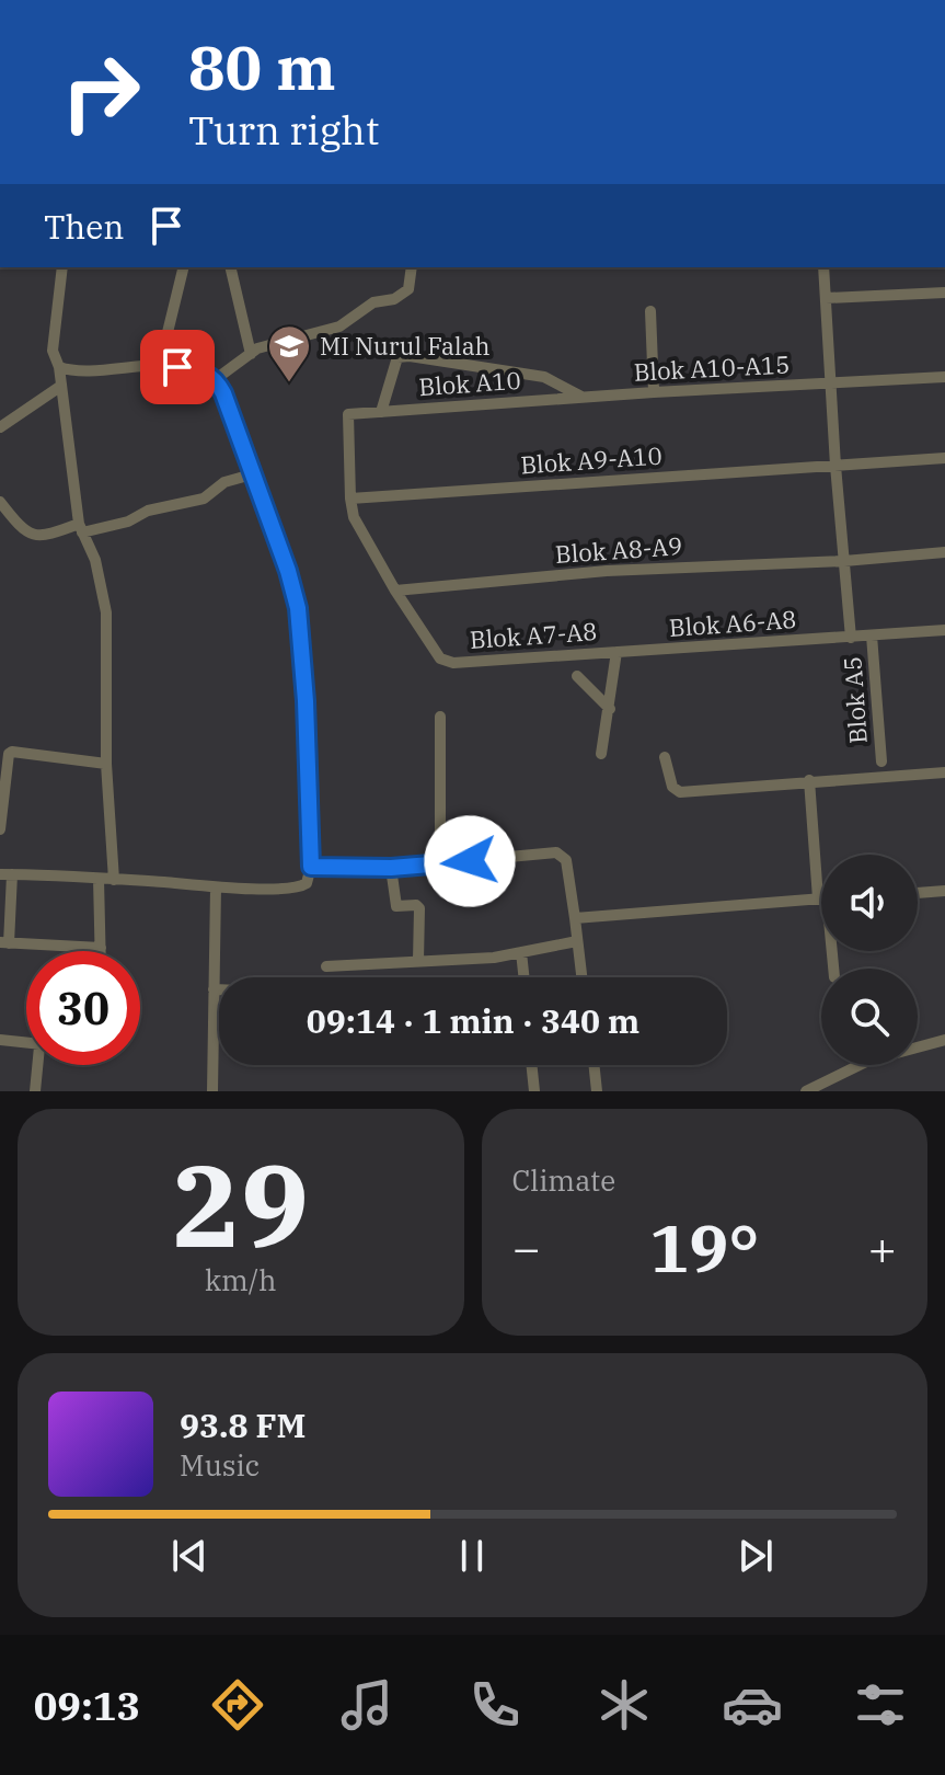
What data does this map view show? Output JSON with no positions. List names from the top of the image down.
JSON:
{
  "streets": {
    "street": [
      "Blok A10-A15",
      "Blok A10",
      "Blok A9-A10",
      "Blok A8-A9",
      "Blok A6-A8",
      "Blok A7-A8",
      "Blok A5"
    ]
  },
  "crossings": [
    ["Blok A10-A15", "Blok A10"],
    ["Blok A10", "Blok A9-A10"],
    ["Blok A8-A9", "Blok A7-A8"],
    ["Blok A6-A8", "Blok A7-A8"],
    ["Blok A6-A8", "Blok A5"]
  ],
  "places": {
    "school or university": ["MI Nurul Falah"]
  },
  "page": {
    "turn": ["80 m", "Turn right"],
    "then": "Then",
    "limit": "30",
    "trip": "09:14 · 1 min · 340 m",
    "tile": [
      ["29", "km/h"],
      "Climate"
    ],
    "heat": ["−", "19°", "+"],
    "song": ["93.8 FM", "Music"],
    "tabs": "09:13"
  }
}
